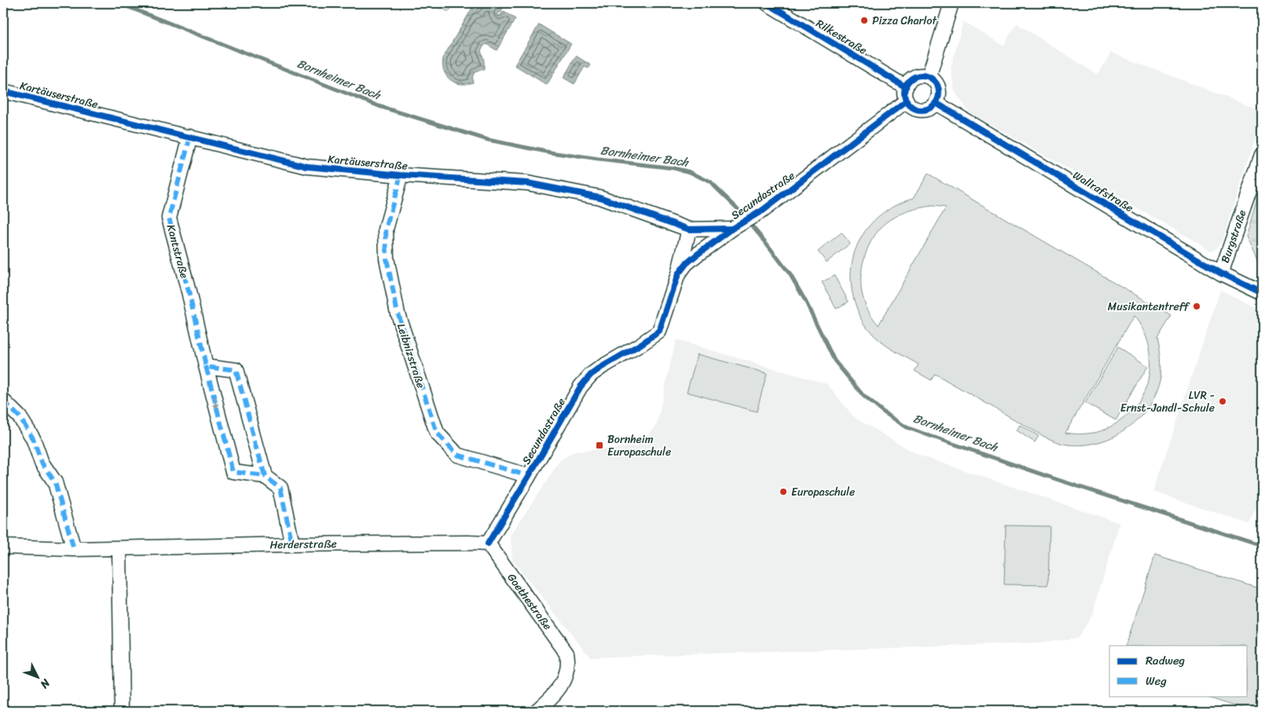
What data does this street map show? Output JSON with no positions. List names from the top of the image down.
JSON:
{
  "streets": {
    "street": [
      "Rilkestraße",
      "Kartäuserstraße",
      "Wallrafstraße",
      "Secundastraße",
      "Burgstraße",
      "Kantstraße",
      "Leibnizstraße",
      "Herderstraße",
      "Goethestraße"
    ]
  },
  "crossings": [
    ["Rilkestraße", "Wallrafstraße"],
    ["Rilkestraße", "Secundastraße"],
    ["Kartäuserstraße", "Secundastraße"],
    ["Kartäuserstraße", "Kantstraße"],
    ["Kartäuserstraße", "Leibnizstraße"],
    ["Wallrafstraße", "Secundastraße"],
    ["Wallrafstraße", "Burgstraße"],
    ["Secundastraße", "Leibnizstraße"],
    ["Secundastraße", "Herderstraße"],
    ["Secundastraße", "Goethestraße"],
    ["Herderstraße", "Goethestraße"]
  ],
  "water": ["Bornheimer Bach"],
  "places": {
    "other": [
      "Pizza Charlot",
      "Musikantentreff",
      "LVR - Ernst-Jandl-Schule",
      "Europaschule"
    ],
    "transit": ["Bornheim Europaschule"]
  },
  "legend": ["Radweg", "Weg"],
  "north": "bottom right"
}
